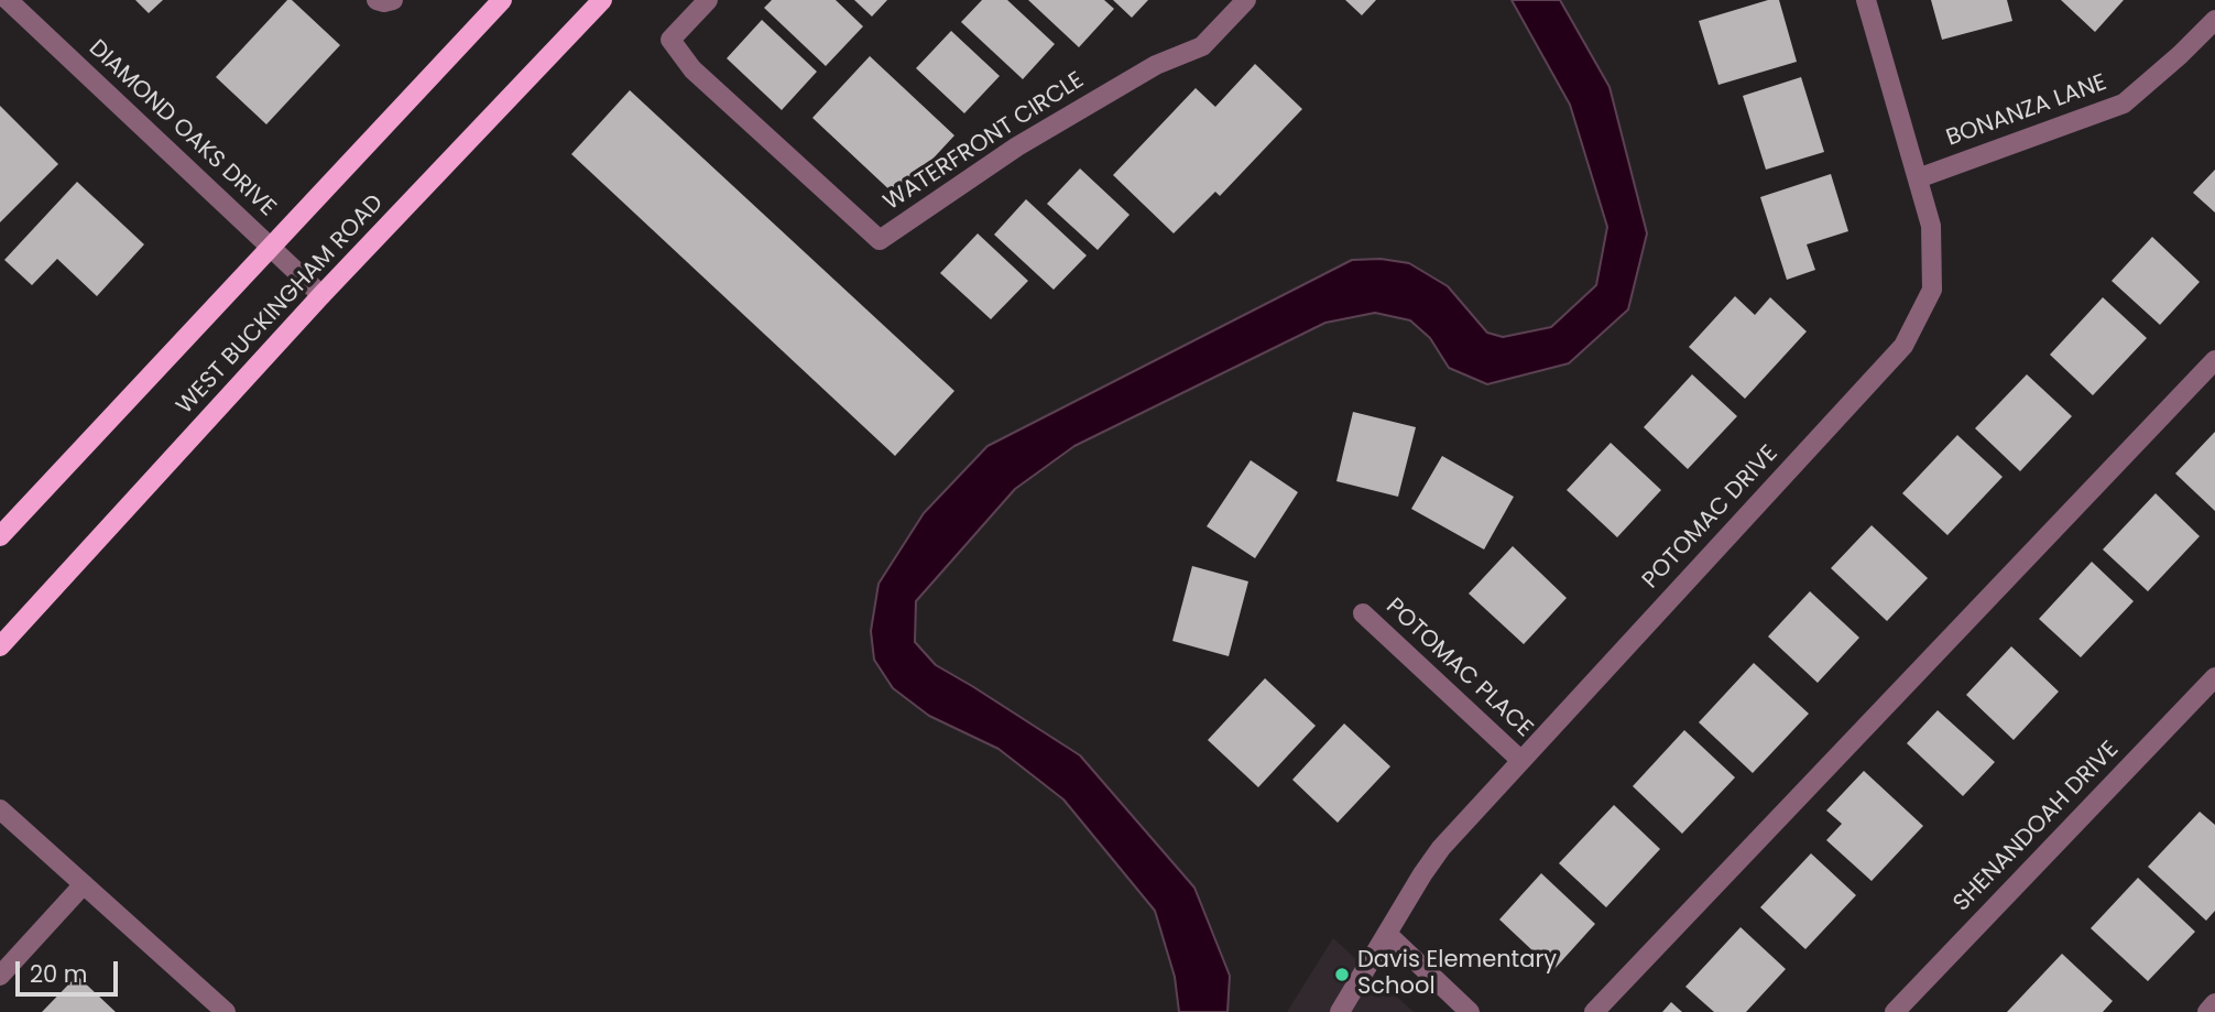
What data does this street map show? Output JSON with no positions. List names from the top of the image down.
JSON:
{
  "streets": {
    "main road": ["WEST BUCKINGHAM ROAD"],
    "street": [
      "BONANZA LANE",
      "DIAMOND OAKS DRIVE",
      "WATERFRONT CIRCLE",
      "POTOMAC DRIVE",
      "POTOMAC PLACE",
      "SHENANDOAH DRIVE"
    ]
  },
  "crossings": [
    ["BONANZA LANE", "POTOMAC DRIVE"],
    ["DIAMOND OAKS DRIVE", "WEST BUCKINGHAM ROAD"],
    ["POTOMAC DRIVE", "POTOMAC PLACE"]
  ],
  "places": ["Davis Elementary School"],
  "scale_bar": "20 m"
}
